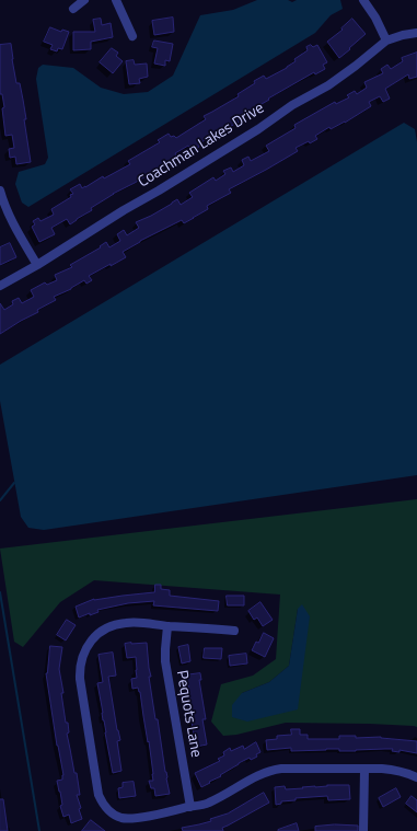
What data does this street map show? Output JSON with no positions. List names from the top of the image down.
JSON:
{
  "streets": {
    "street": ["Coachman Lakes Drive", "Pequots Lane"]
  }
}
